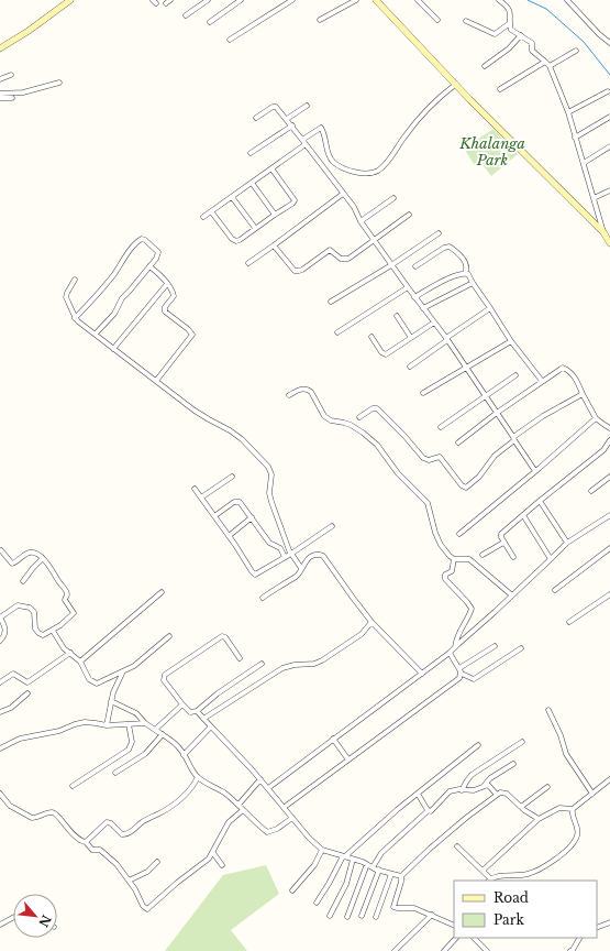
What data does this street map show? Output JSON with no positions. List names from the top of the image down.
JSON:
{
  "parks": ["Khalanga Park"],
  "legend": ["Road", "Park"],
  "north": "bottom right"
}
